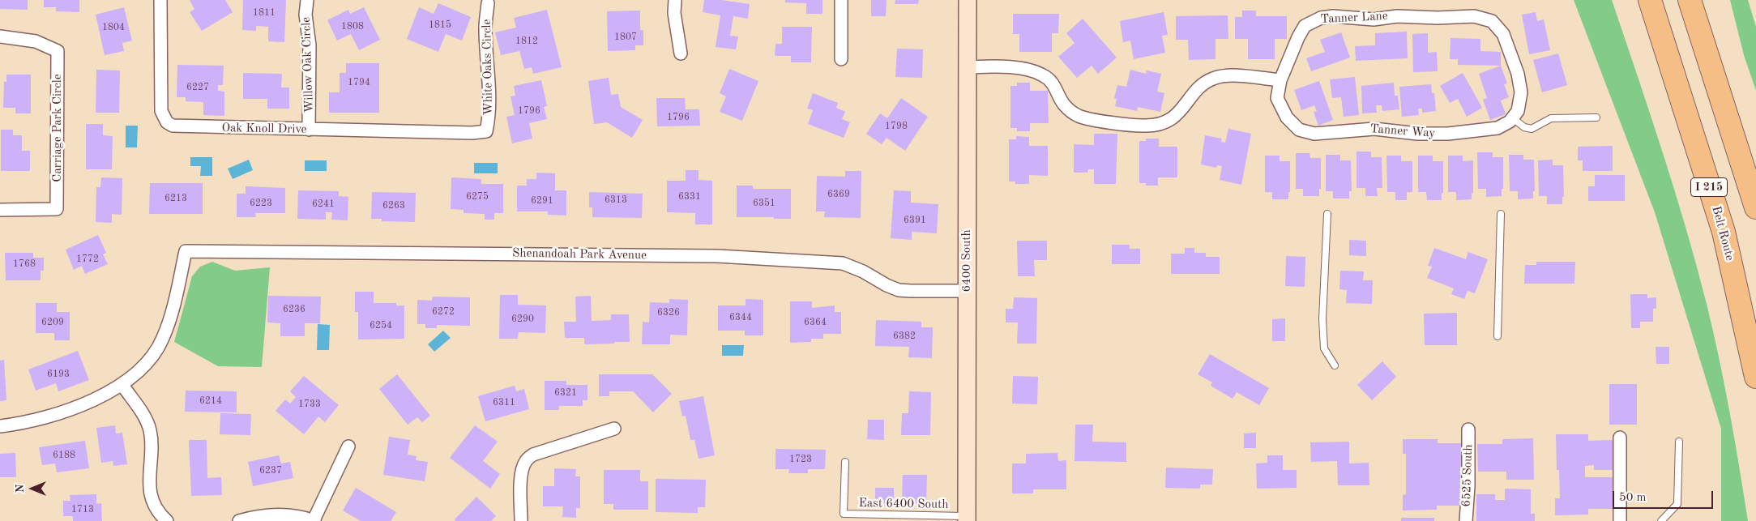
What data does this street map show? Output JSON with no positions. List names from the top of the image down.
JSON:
{
  "streets": {
    "highway": ["I 215", "Belt Route"],
    "street": [
      "Tanner Lane",
      "Willow Oak Circle",
      "White Oaks Circle",
      "Carriage Park Circle",
      "Oak Knoll Drive",
      "Tanner Way",
      "Shenandoah Park Avenue",
      "6400 South",
      "6525 South"
    ],
    "lane": ["East 6400 South"]
  },
  "crossings": [
    ["Tanner Lane", "Tanner Way"],
    ["Willow Oak Circle", "Oak Knoll Drive"],
    ["White Oaks Circle", "Oak Knoll Drive"],
    ["Shenandoah Park Avenue", "6400 South"],
    ["6400 South", "East 6400 South"]
  ],
  "house_numbers": [
    "1811",
    "1815",
    "1808",
    "1804",
    "1807",
    "1812",
    "1794",
    "6227",
    "1796",
    "1796",
    "1798",
    "6369",
    "6275",
    "6331",
    "6213",
    "6313",
    "6291",
    "6223",
    "6351",
    "6241",
    "6263",
    "6391",
    "1772",
    "1768",
    "6236",
    "6272",
    "6326",
    "6344",
    "6290",
    "6209",
    "6364",
    "6254",
    "6382",
    "6193",
    "6321",
    "6214",
    "6311",
    "1733",
    "6188",
    "1723",
    "6237",
    "1713"
  ],
  "scale_bar": "50 m",
  "north": "left"
}
